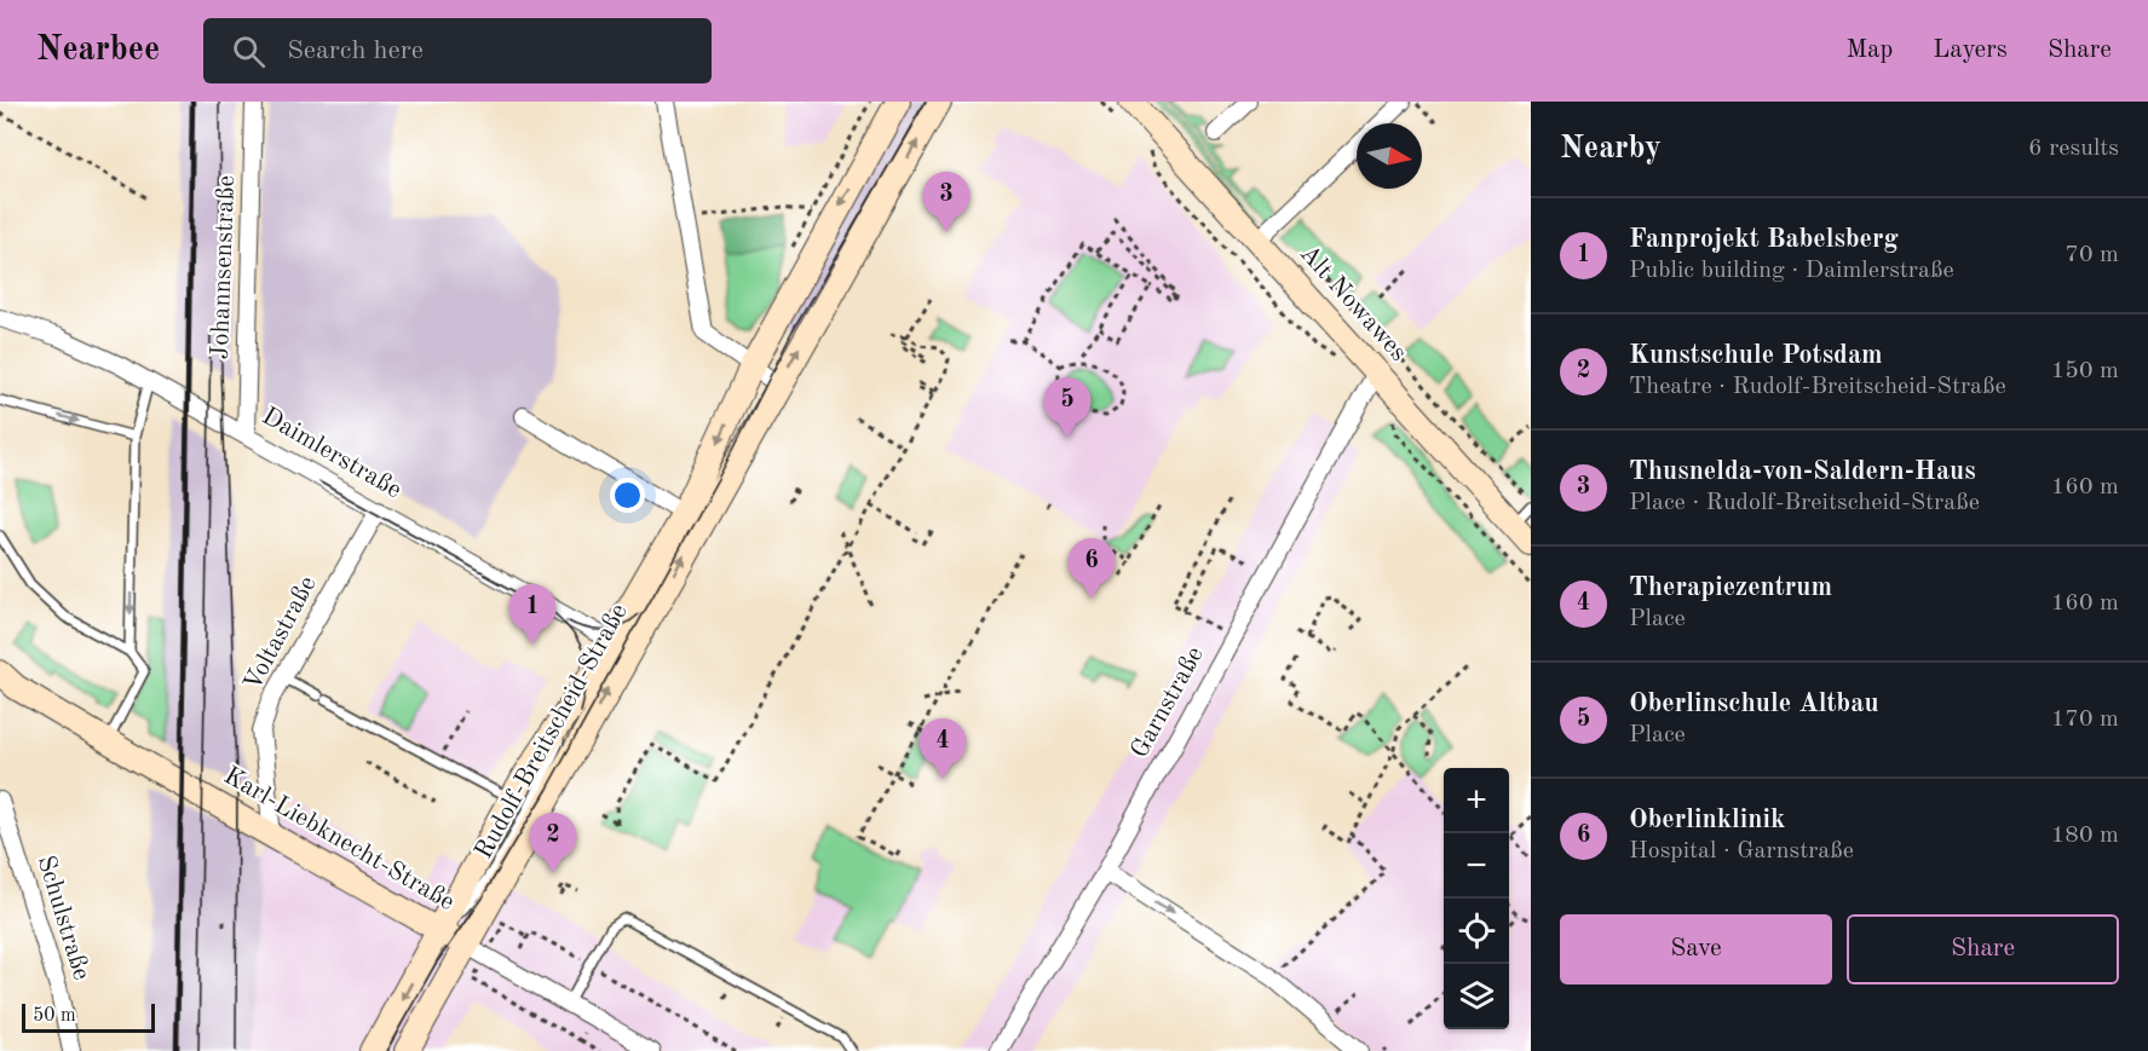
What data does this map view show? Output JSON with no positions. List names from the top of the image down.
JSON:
{
  "streets": {
    "street": [
      "Johannsenstraße",
      "Alt Nowawes",
      "Daimlerstraße",
      "Voltastraße",
      "Garnstraße",
      "Rudolf-Breitscheid-Straße",
      "Karl-Liebknecht-Straße",
      "Schulstraße"
    ]
  },
  "crossings": [
    ["Johannsenstraße", "Daimlerstraße"],
    ["Alt Nowawes", "Garnstraße"],
    ["Daimlerstraße", "Voltastraße"],
    ["Daimlerstraße", "Rudolf-Breitscheid-Straße"],
    ["Voltastraße", "Karl-Liebknecht-Straße"],
    ["Rudolf-Breitscheid-Straße", "Karl-Liebknecht-Straße"]
  ],
  "scale_bar": "50 m",
  "north": "right",
  "page": {
    "header": "Nearbee",
    "search": "Search here",
    "nav": ["Map", "Layers", "Share"],
    "heading": ["Nearby", "6 results"],
    "pins": [
      "3",
      "5",
      "6",
      "1",
      "4",
      "2"
    ],
    "list": [
      {
        "mark": "1",
        "name": "Fanprojekt Babelsberg",
        "note": "Public building · Daimlerstraße",
        "value": "70 m"
      },
      {
        "mark": "2",
        "name": "Kunstschule Potsdam",
        "note": "Theatre · Rudolf-Breitscheid-Straße",
        "value": "150 m"
      },
      {
        "mark": "3",
        "name": "Thusnelda-von-Saldern-Haus",
        "note": "Place · Rudolf-Breitscheid-Straße",
        "value": "160 m"
      },
      {
        "mark": "4",
        "name": "Therapiezentrum",
        "note": "Place",
        "value": "160 m"
      },
      {
        "mark": "5",
        "name": "Oberlinschule Altbau",
        "note": "Place",
        "value": "170 m"
      },
      {
        "mark": "6",
        "name": "Oberlinklinik",
        "note": "Hospital · Garnstraße",
        "value": "180 m"
      }
    ],
    "map_buttons": ["+", "−"],
    "buttons": ["Save", "Share"],
    "scale": "50 m"
  }
}
